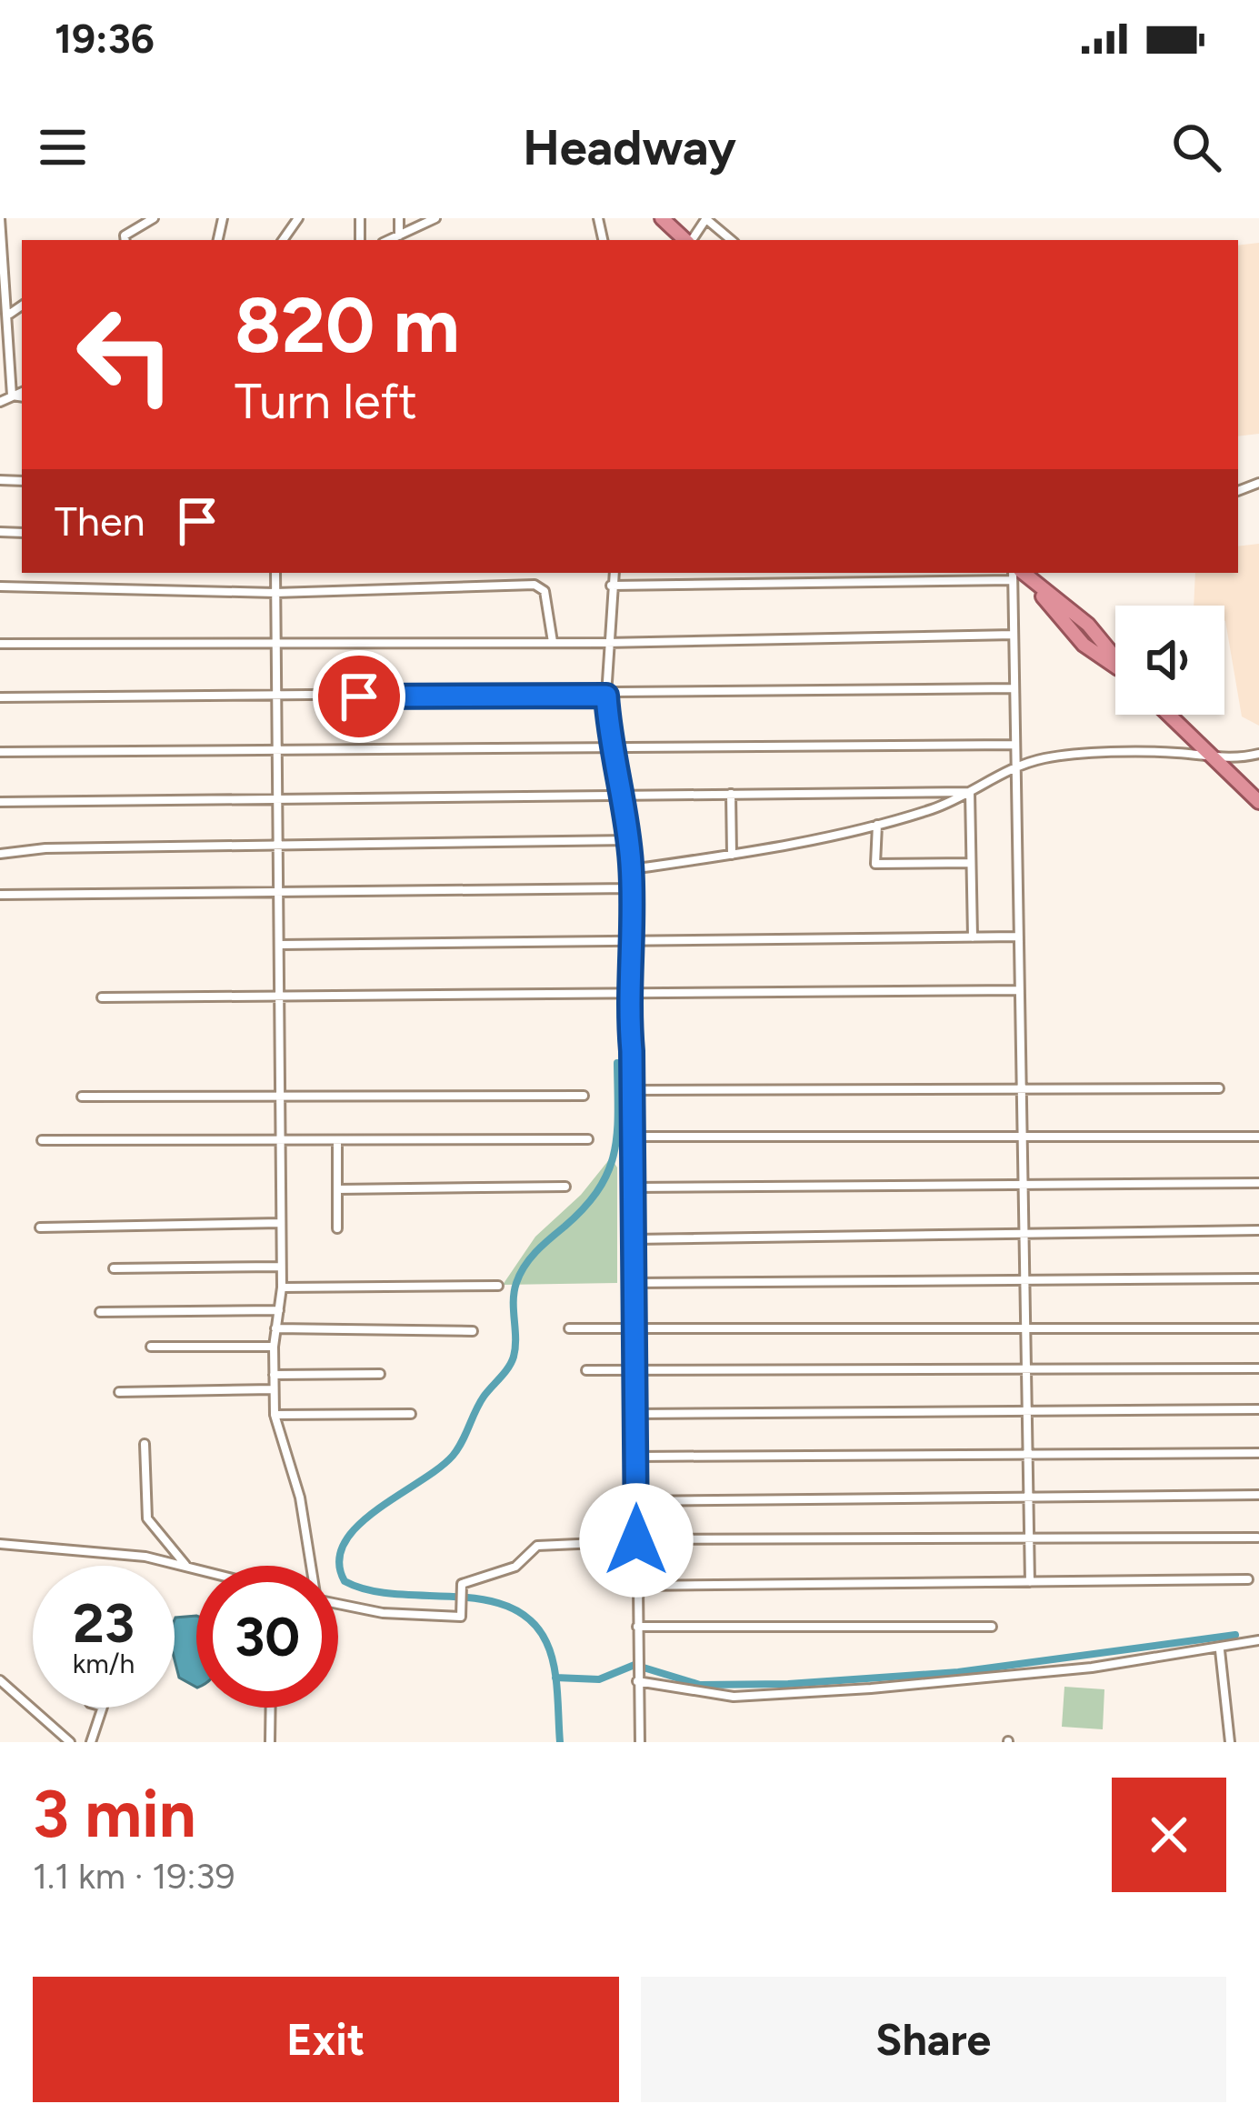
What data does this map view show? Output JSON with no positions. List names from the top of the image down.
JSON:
{
  "page": {
    "status": "19:36",
    "header": "Headway",
    "turn": ["820 m", "Turn left"],
    "then": "Then",
    "speed": "23 km/h",
    "limit": "30",
    "heading": ["3 min", "1.1 km · 19:39"],
    "buttons": ["Exit", "Share"]
  }
}
